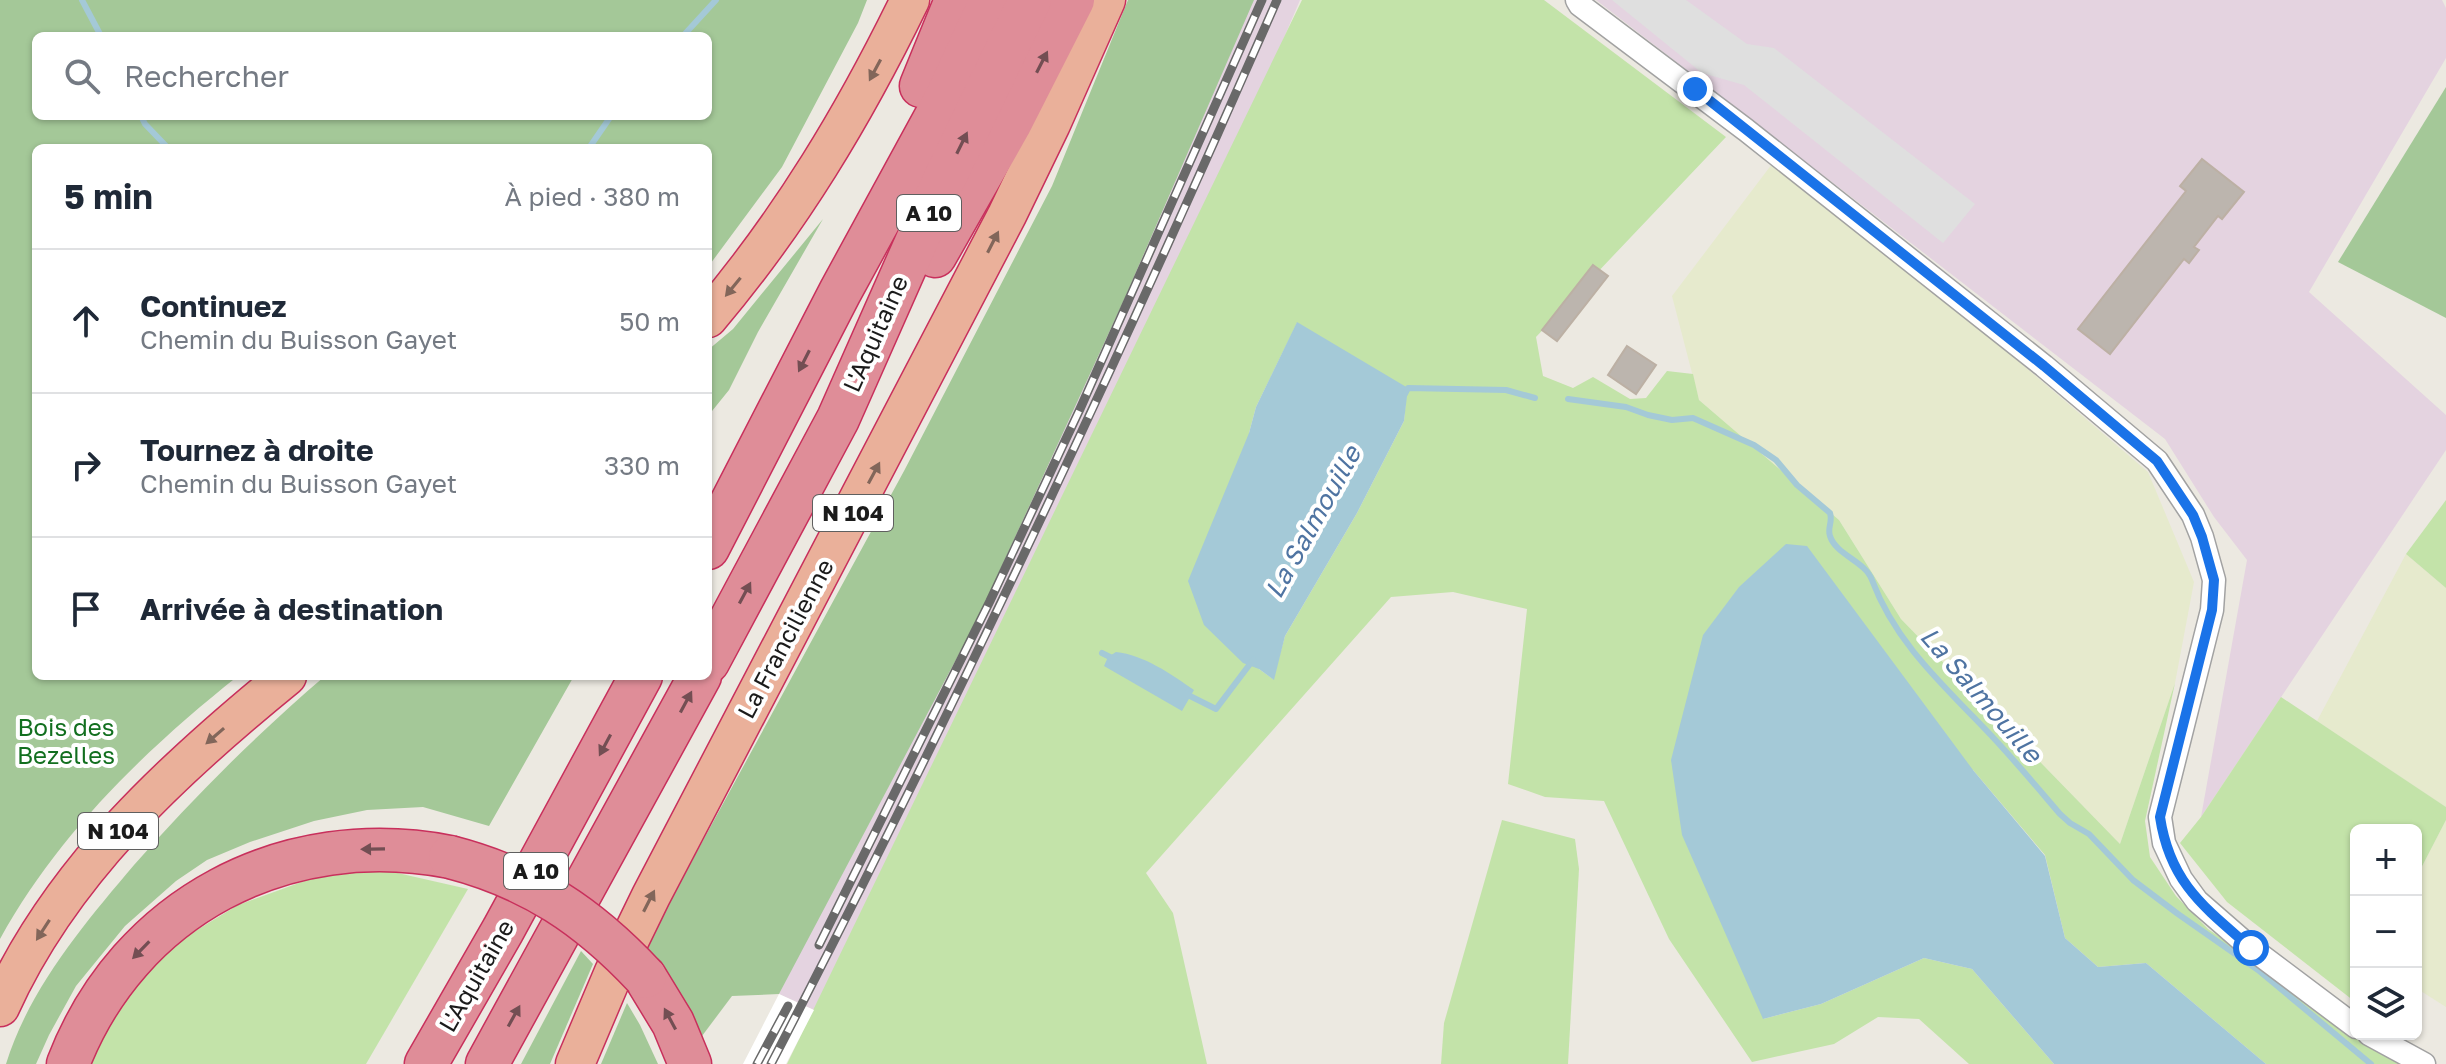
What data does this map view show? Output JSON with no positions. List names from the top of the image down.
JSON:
{
  "streets": {
    "highway": [
      "A 10",
      "L'Aquitaine",
      "N 104",
      "La Francilienne"
    ]
  },
  "water": ["La Salmouille"],
  "parks": ["Bois des Bezelles"],
  "page": {
    "search": "Rechercher",
    "heading": ["5 min", "À pied · 380 m"],
    "list": [
      ["Continuez", "Chemin du Buisson Gayet", "50 m"],
      ["Tournez à droite", "Chemin du Buisson Gayet", "330 m"],
      "Arrivée à destination"
    ],
    "map_buttons": ["+", "−"]
  }
}
